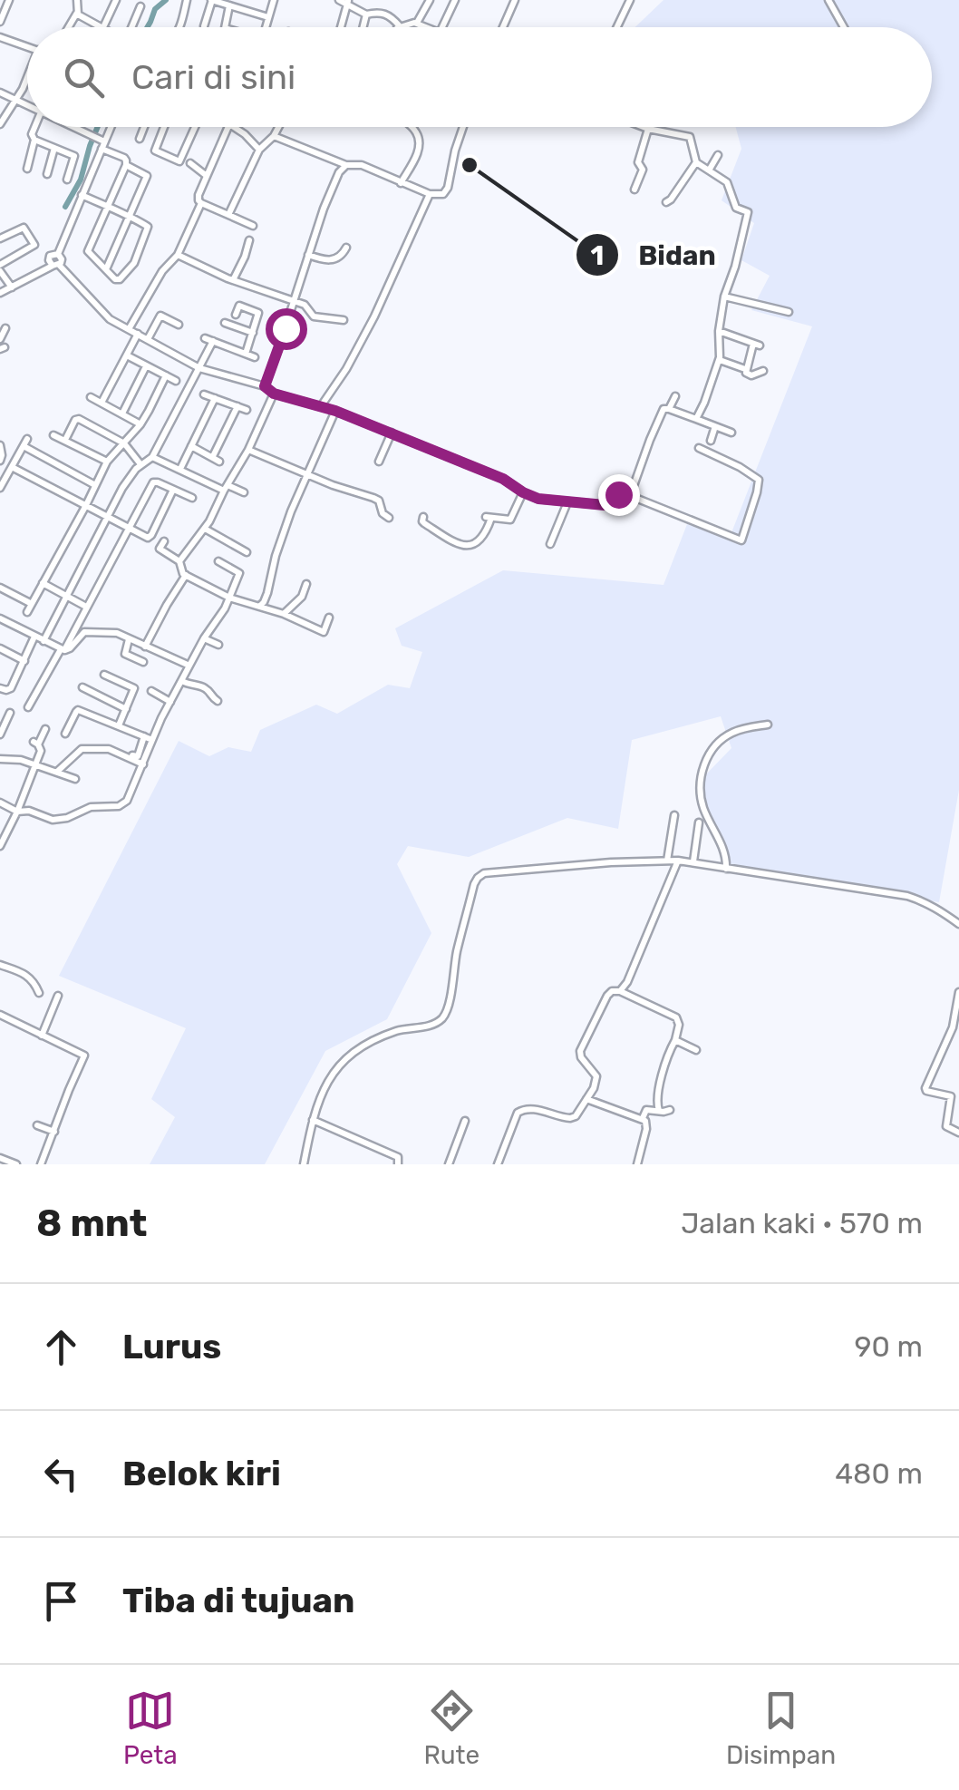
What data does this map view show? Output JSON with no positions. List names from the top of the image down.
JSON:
{
  "places": ["Bidan"],
  "page": {
    "search": "Cari di sini",
    "heading": ["8 mnt", "Jalan kaki · 570 m"],
    "list": [
      ["Lurus", "90 m"],
      ["Belok kiri", "480 m"],
      "Tiba di tujuan"
    ],
    "nav": ["Peta", "Rute", "Disimpan"]
  }
}
